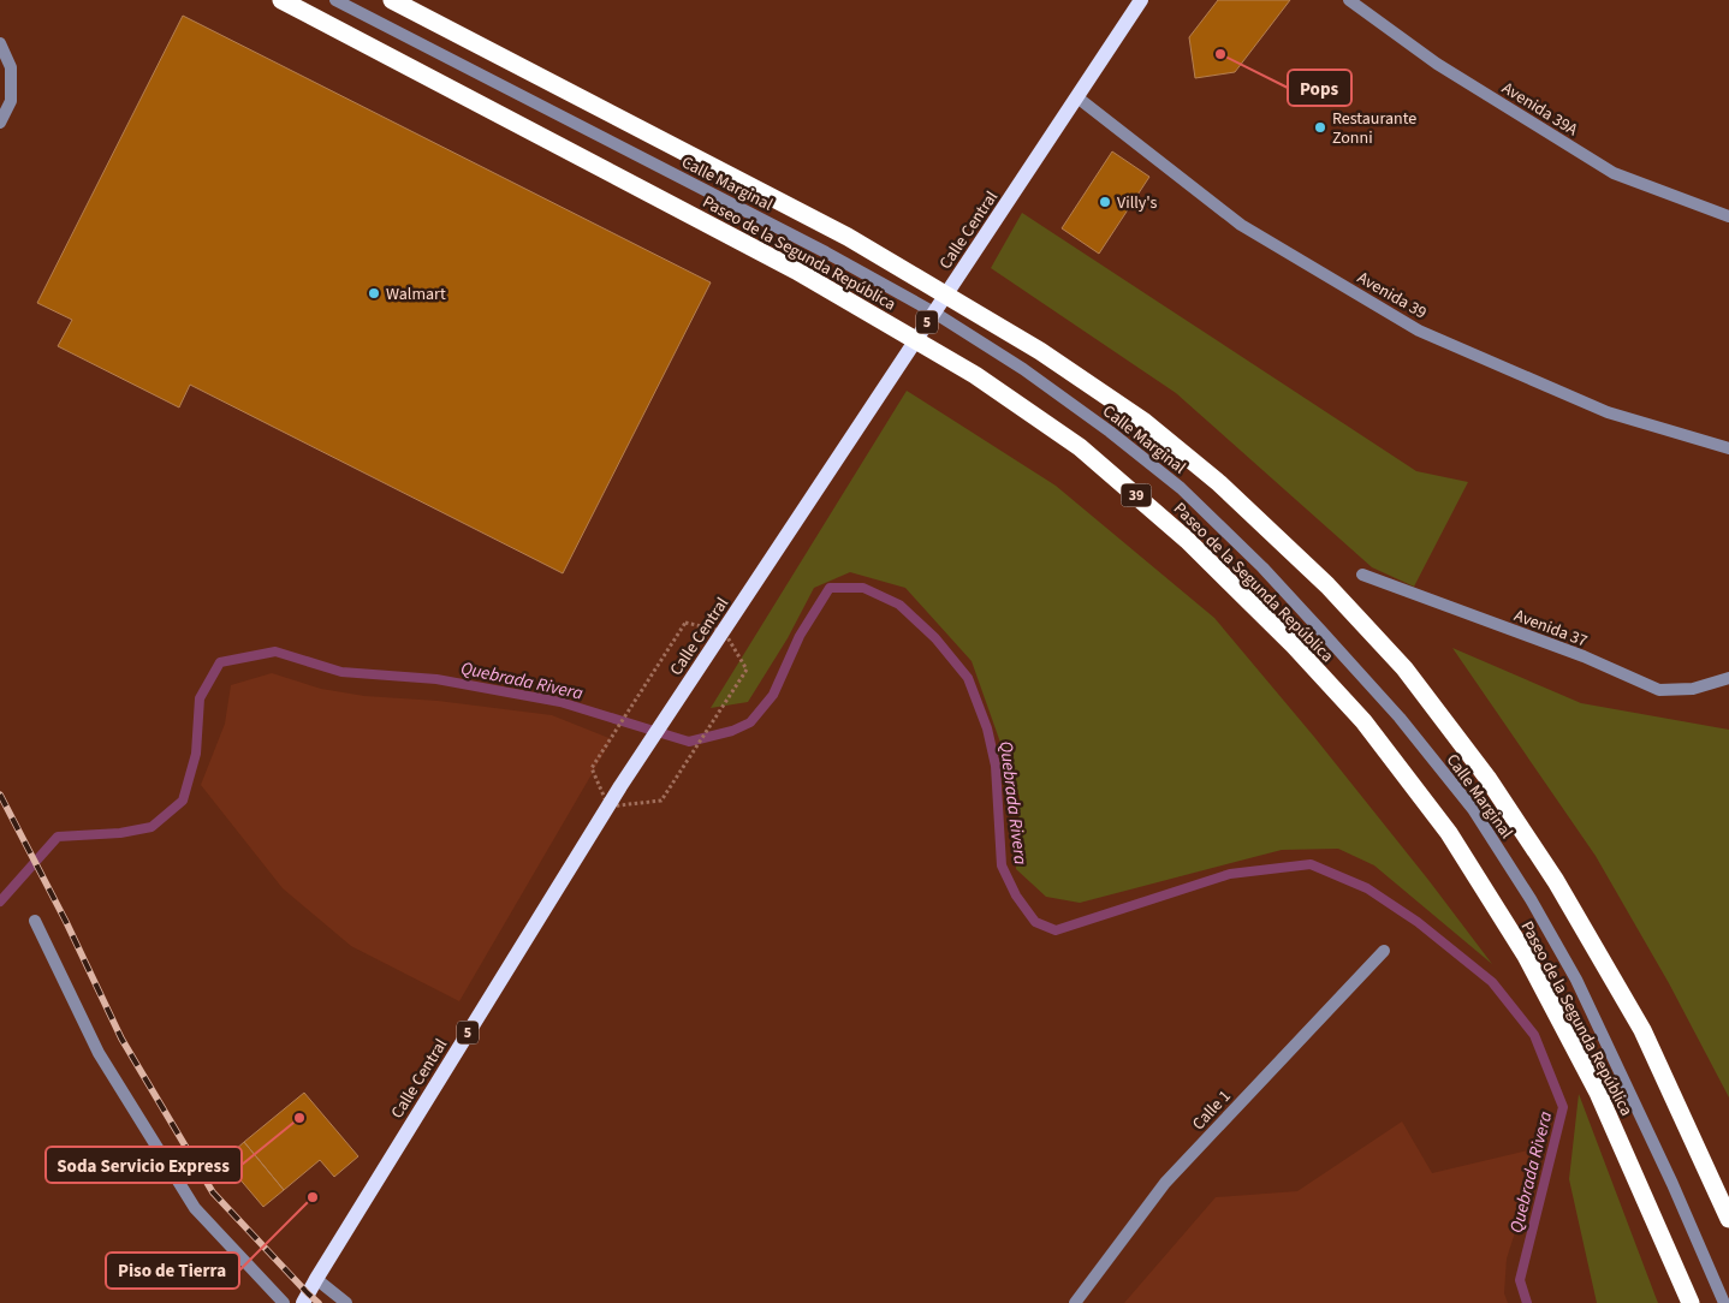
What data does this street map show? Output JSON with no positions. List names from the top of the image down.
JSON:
{
  "streets": {
    "highway": ["Paseo de la Segunda República", "39"],
    "main road": ["Calle Central", "5"],
    "street": [
      "Avenida 39A",
      "Calle Marginal",
      "Avenida 39",
      "Avenida 37",
      "Calle 1"
    ]
  },
  "crossings": [
    ["Calle Marginal", "Calle Central"],
    ["Calle Central", "Avenida 39"]
  ],
  "water": ["Quebrada Rivera"],
  "places": [
    "Pops",
    "Restaurante Zonni",
    "Villy's",
    "Walmart",
    "Soda Servicio Express",
    "Piso de Tierra"
  ]
}
